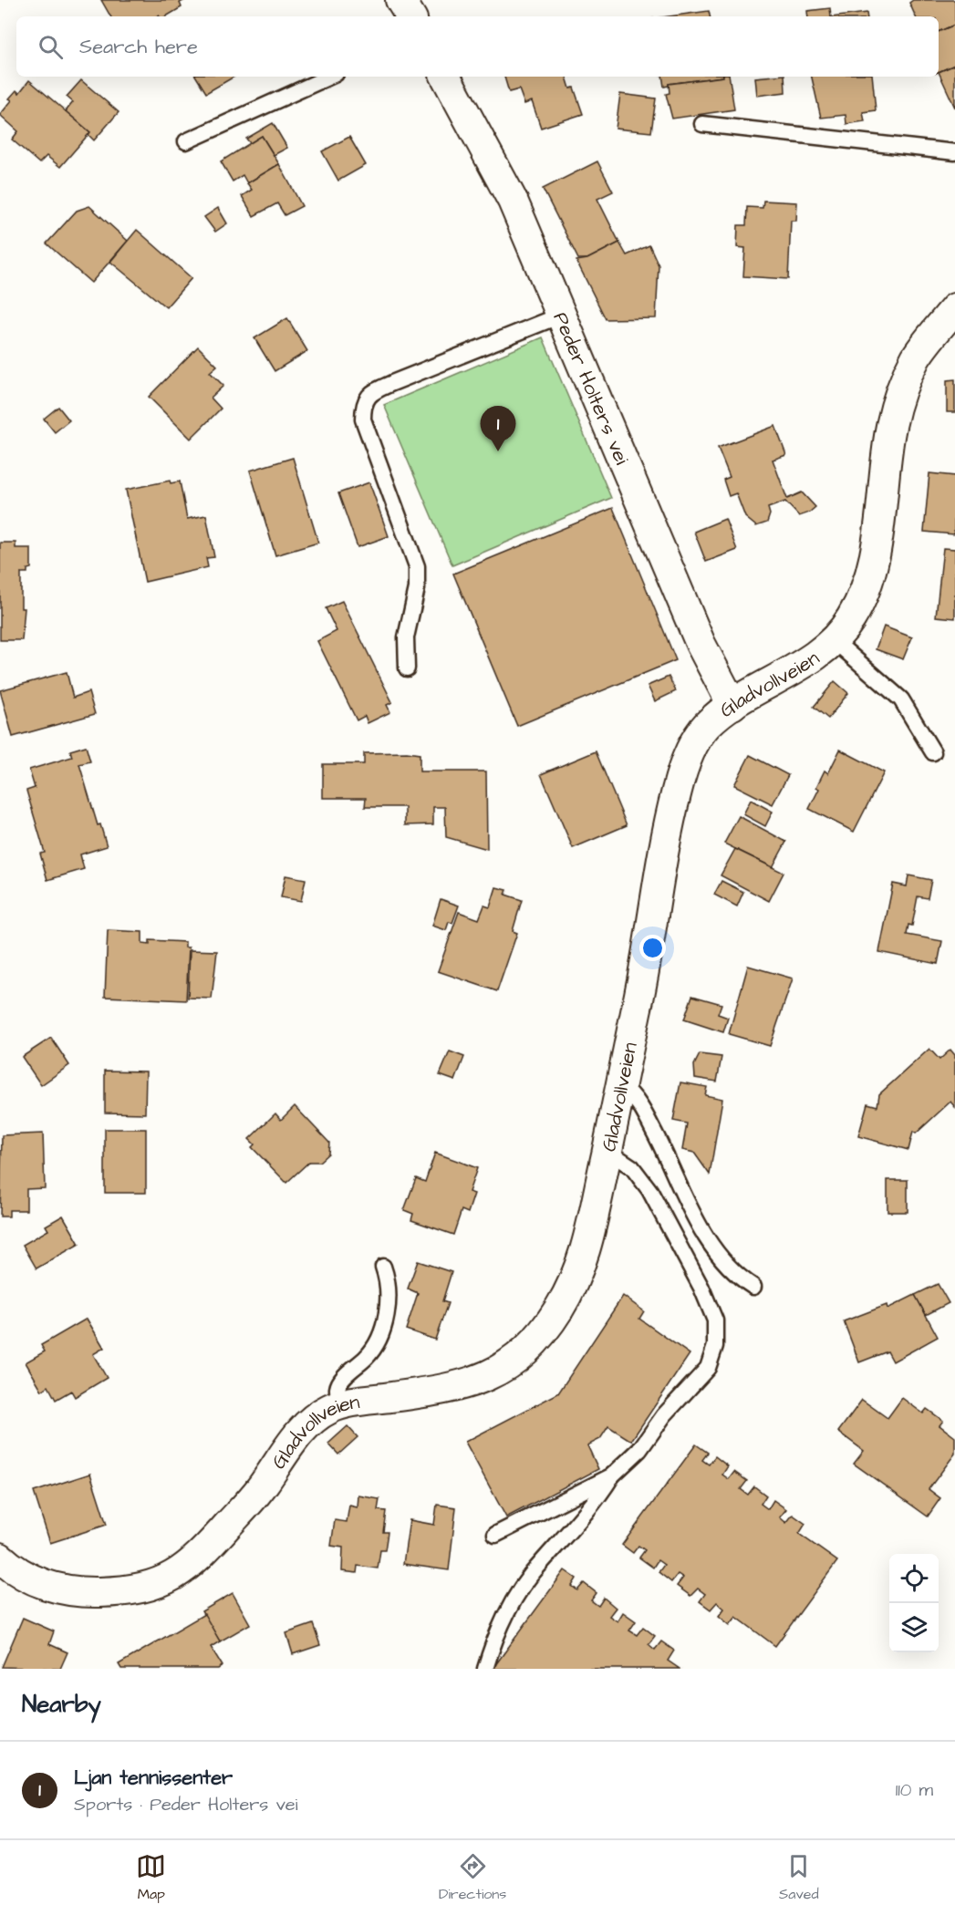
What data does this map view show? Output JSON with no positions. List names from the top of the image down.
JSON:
{
  "streets": {
    "street": ["Peder Holters vei", "Gladvollveien"]
  },
  "crossings": [
    ["Peder Holters vei", "Gladvollveien"]
  ],
  "page": {
    "search": "Search here",
    "pins": "1",
    "heading": "Nearby",
    "list": [
      {
        "mark": "1",
        "name": "Ljan tennissenter",
        "note": "Sports · Peder Holters vei",
        "value": "110 m"
      }
    ],
    "nav": ["Map", "Directions", "Saved"]
  }
}
